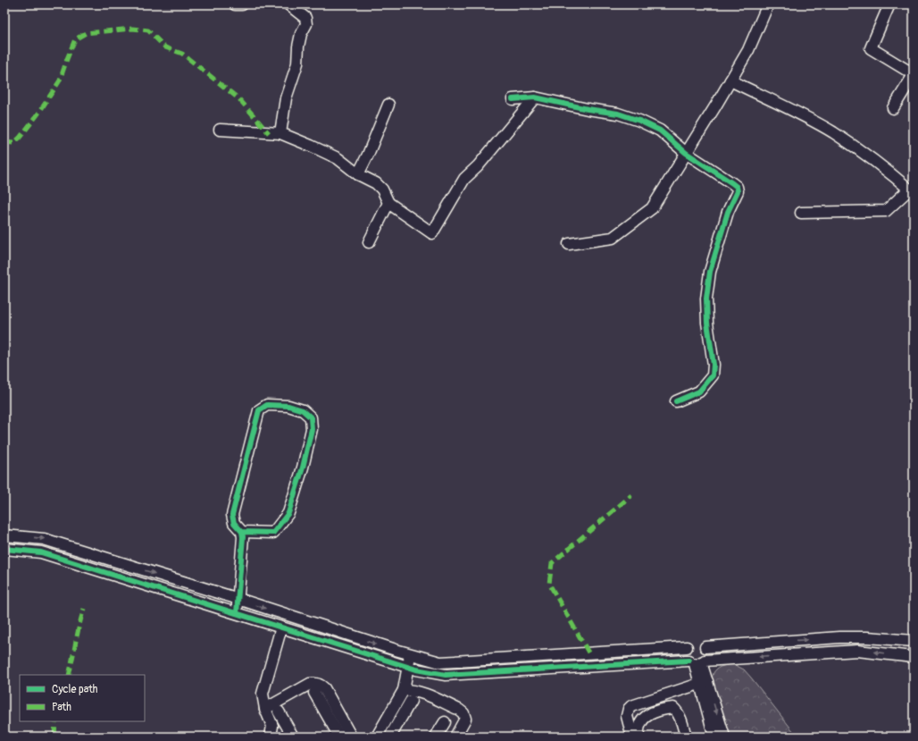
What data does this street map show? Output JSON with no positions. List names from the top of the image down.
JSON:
{
  "legend": ["Cycle path", "Path"]
}
